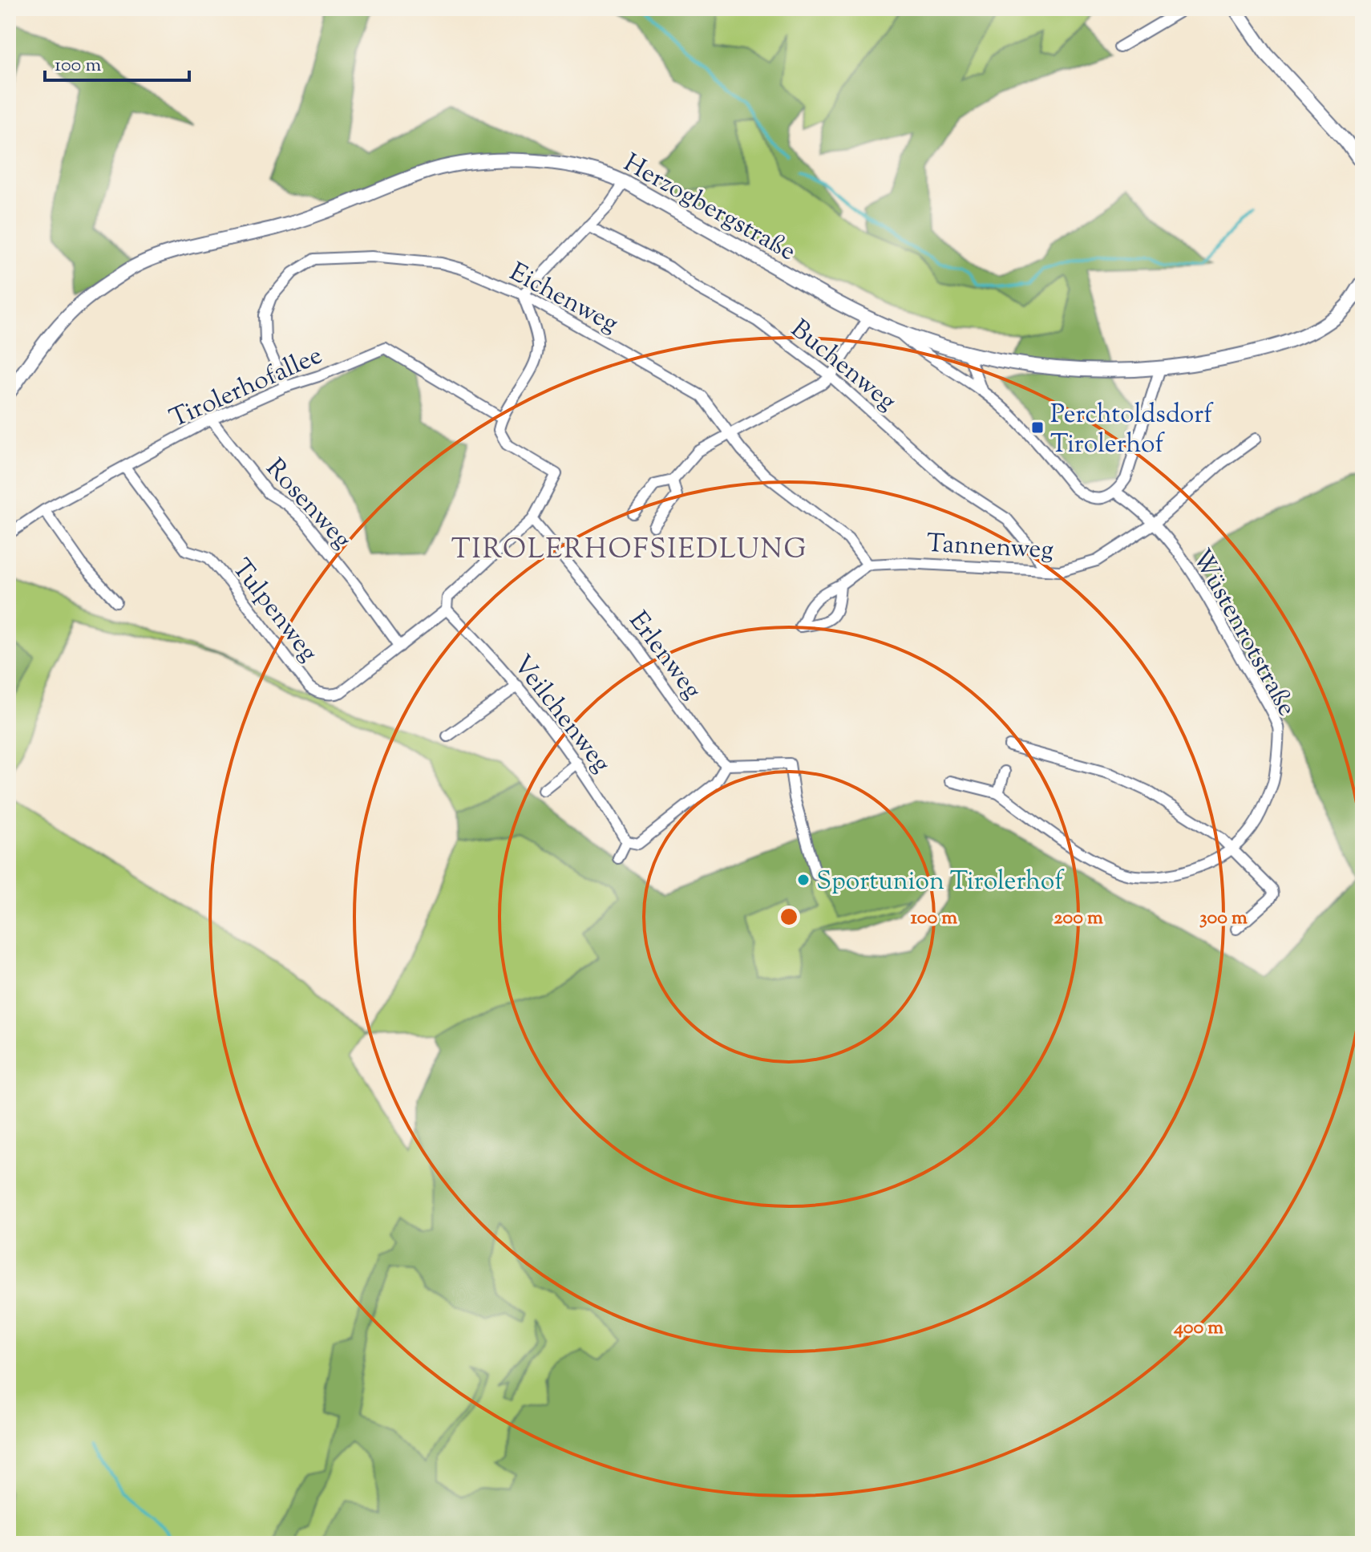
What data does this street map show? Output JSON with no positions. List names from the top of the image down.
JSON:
{
  "streets": {
    "main road": ["Herzogbergstraße"],
    "street": [
      "Eichenweg",
      "Buchenweg",
      "Tirolerhofallee",
      "Rosenweg",
      "Tannenweg",
      "Tulpenweg",
      "Wüstenrotstraße",
      "Erlenweg",
      "Veilchenweg"
    ]
  },
  "crossings": [
    ["Eichenweg", "Tirolerhofallee"],
    ["Eichenweg", "Tannenweg"],
    ["Buchenweg", "Tannenweg"],
    ["Tirolerhofallee", "Rosenweg"],
    ["Tirolerhofallee", "Tulpenweg"],
    ["Rosenweg", "Tulpenweg"],
    ["Tannenweg", "Wüstenrotstraße"]
  ],
  "districts": ["TIROLERHOFSIEDLUNG"],
  "places": {
    "transit": ["Perchtoldsdorf Tirolerhof"],
    "other": ["Sportunion Tirolerhof"]
  },
  "scale_bar": "100 m",
  "rings": [
    "100 m",
    "200 m",
    "300 m",
    "400 m"
  ]
}
